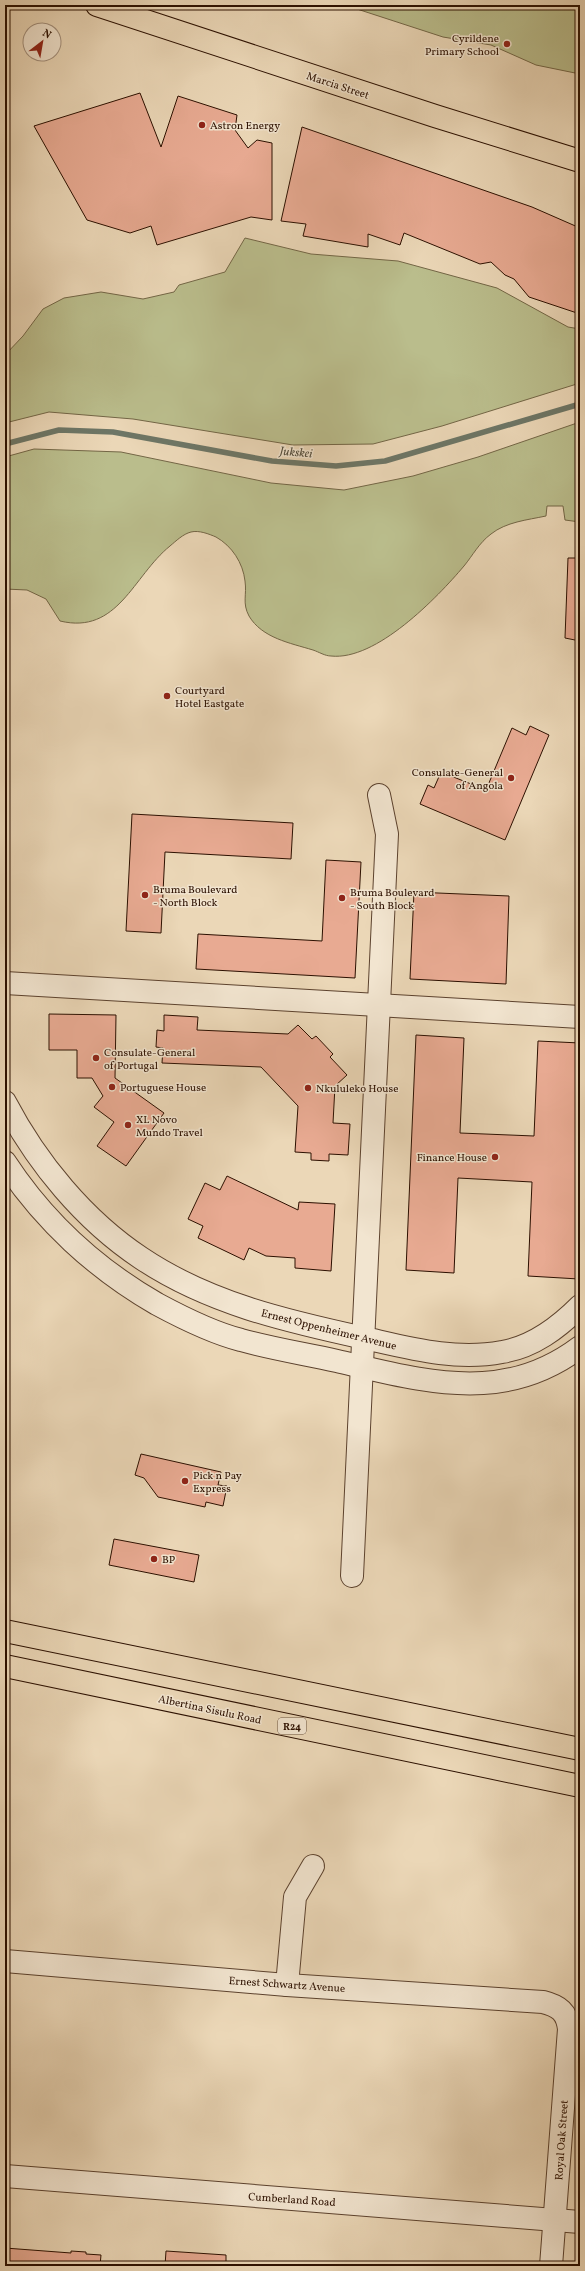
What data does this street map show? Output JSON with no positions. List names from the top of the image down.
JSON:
{
  "streets": {
    "main road": ["Marcia Street", "Albertina Sisulu Road", "R24"],
    "street": [
      "Ernest Oppenheimer Avenue",
      "Ernest Schwartz Avenue",
      "Royal Oak Street",
      "Cumberland Road"
    ]
  },
  "crossings": [
    ["Ernest Schwartz Avenue", "Royal Oak Street"],
    ["Royal Oak Street", "Cumberland Road"]
  ],
  "water": ["Jukskei"],
  "places": [
    "Cyrildene Primary School",
    "Astron Energy",
    "Courtyard Hotel Eastgate",
    "Consulate-General of Angola",
    "Bruma Boulevard - North Block",
    "Bruma Boulevard - South Block",
    "Consulate-General of Portugal",
    "Portuguese House",
    "Nkululeko House",
    "XL Novo Mundo Travel",
    "Finance House",
    "Pick n Pay Express",
    "BP"
  ],
  "north": "top right"
}
